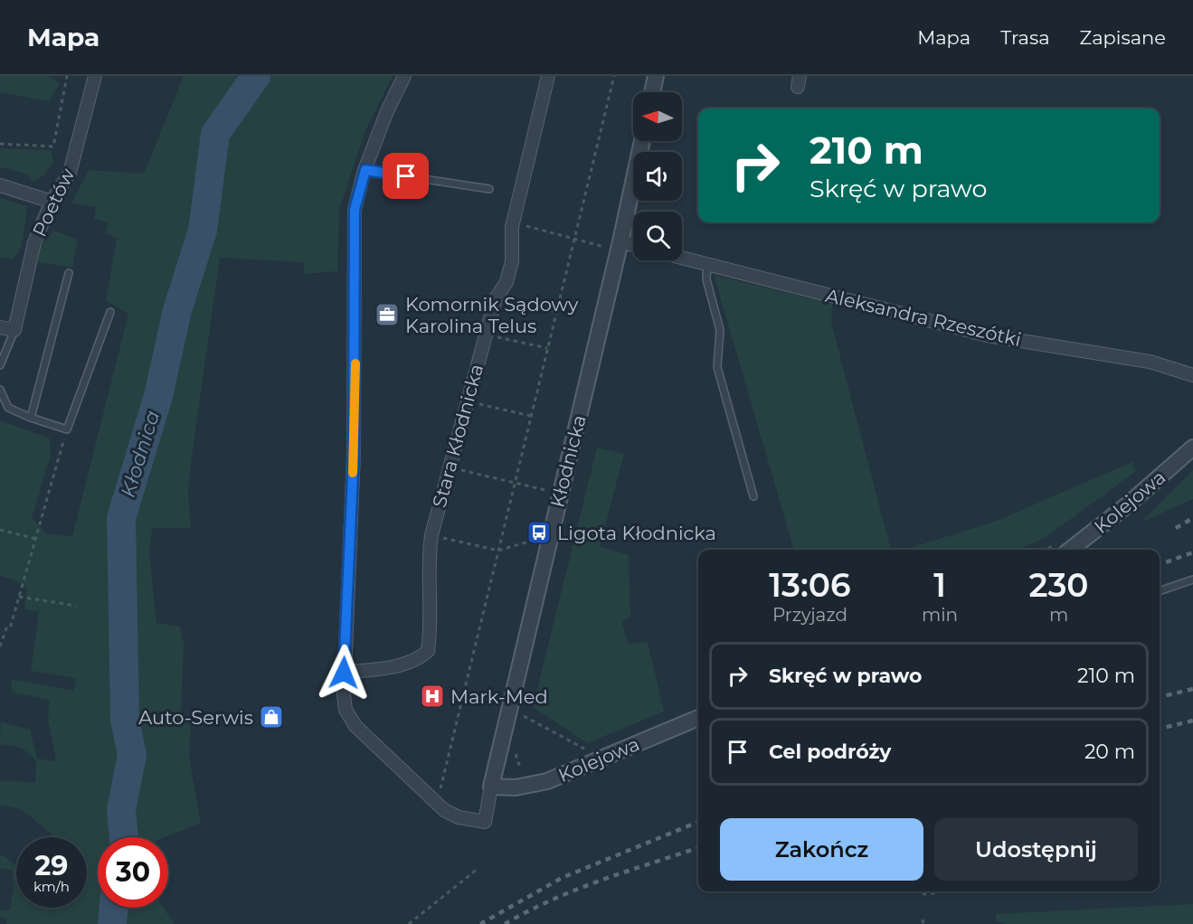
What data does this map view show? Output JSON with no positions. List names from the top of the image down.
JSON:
{
  "streets": {
    "street": [
      "Poetów",
      "Aleksandra Rzeszótki",
      "Stara Kłodnicka",
      "Kłodnicka",
      "Kolejowa"
    ]
  },
  "crossings": [
    ["Kłodnicka", "Kolejowa"]
  ],
  "water": ["Kłodnica"],
  "places": {
    "office": ["Komornik Sądowy Karolina Telus"],
    "bus stop": ["Ligota Kłodnicka"],
    "hospital": ["Mark-Med"],
    "shop": ["Auto-Serwis"]
  },
  "north": "left",
  "page": {
    "header": "Mapa",
    "nav": ["Mapa", "Trasa", "Zapisane"],
    "turn": ["210 m", "Skręć w prawo"],
    "eta": [
      "13:06",
      "Przyjazd",
      "1",
      "min",
      "230",
      "m"
    ],
    "list": [
      {
        "name": "Skręć w prawo",
        "value": "210 m"
      },
      {
        "name": "Cel podróży",
        "value": "20 m"
      }
    ],
    "buttons": ["Zakończ", "Udostępnij"],
    "speed": "29 km/h",
    "limit": "30"
  }
}
